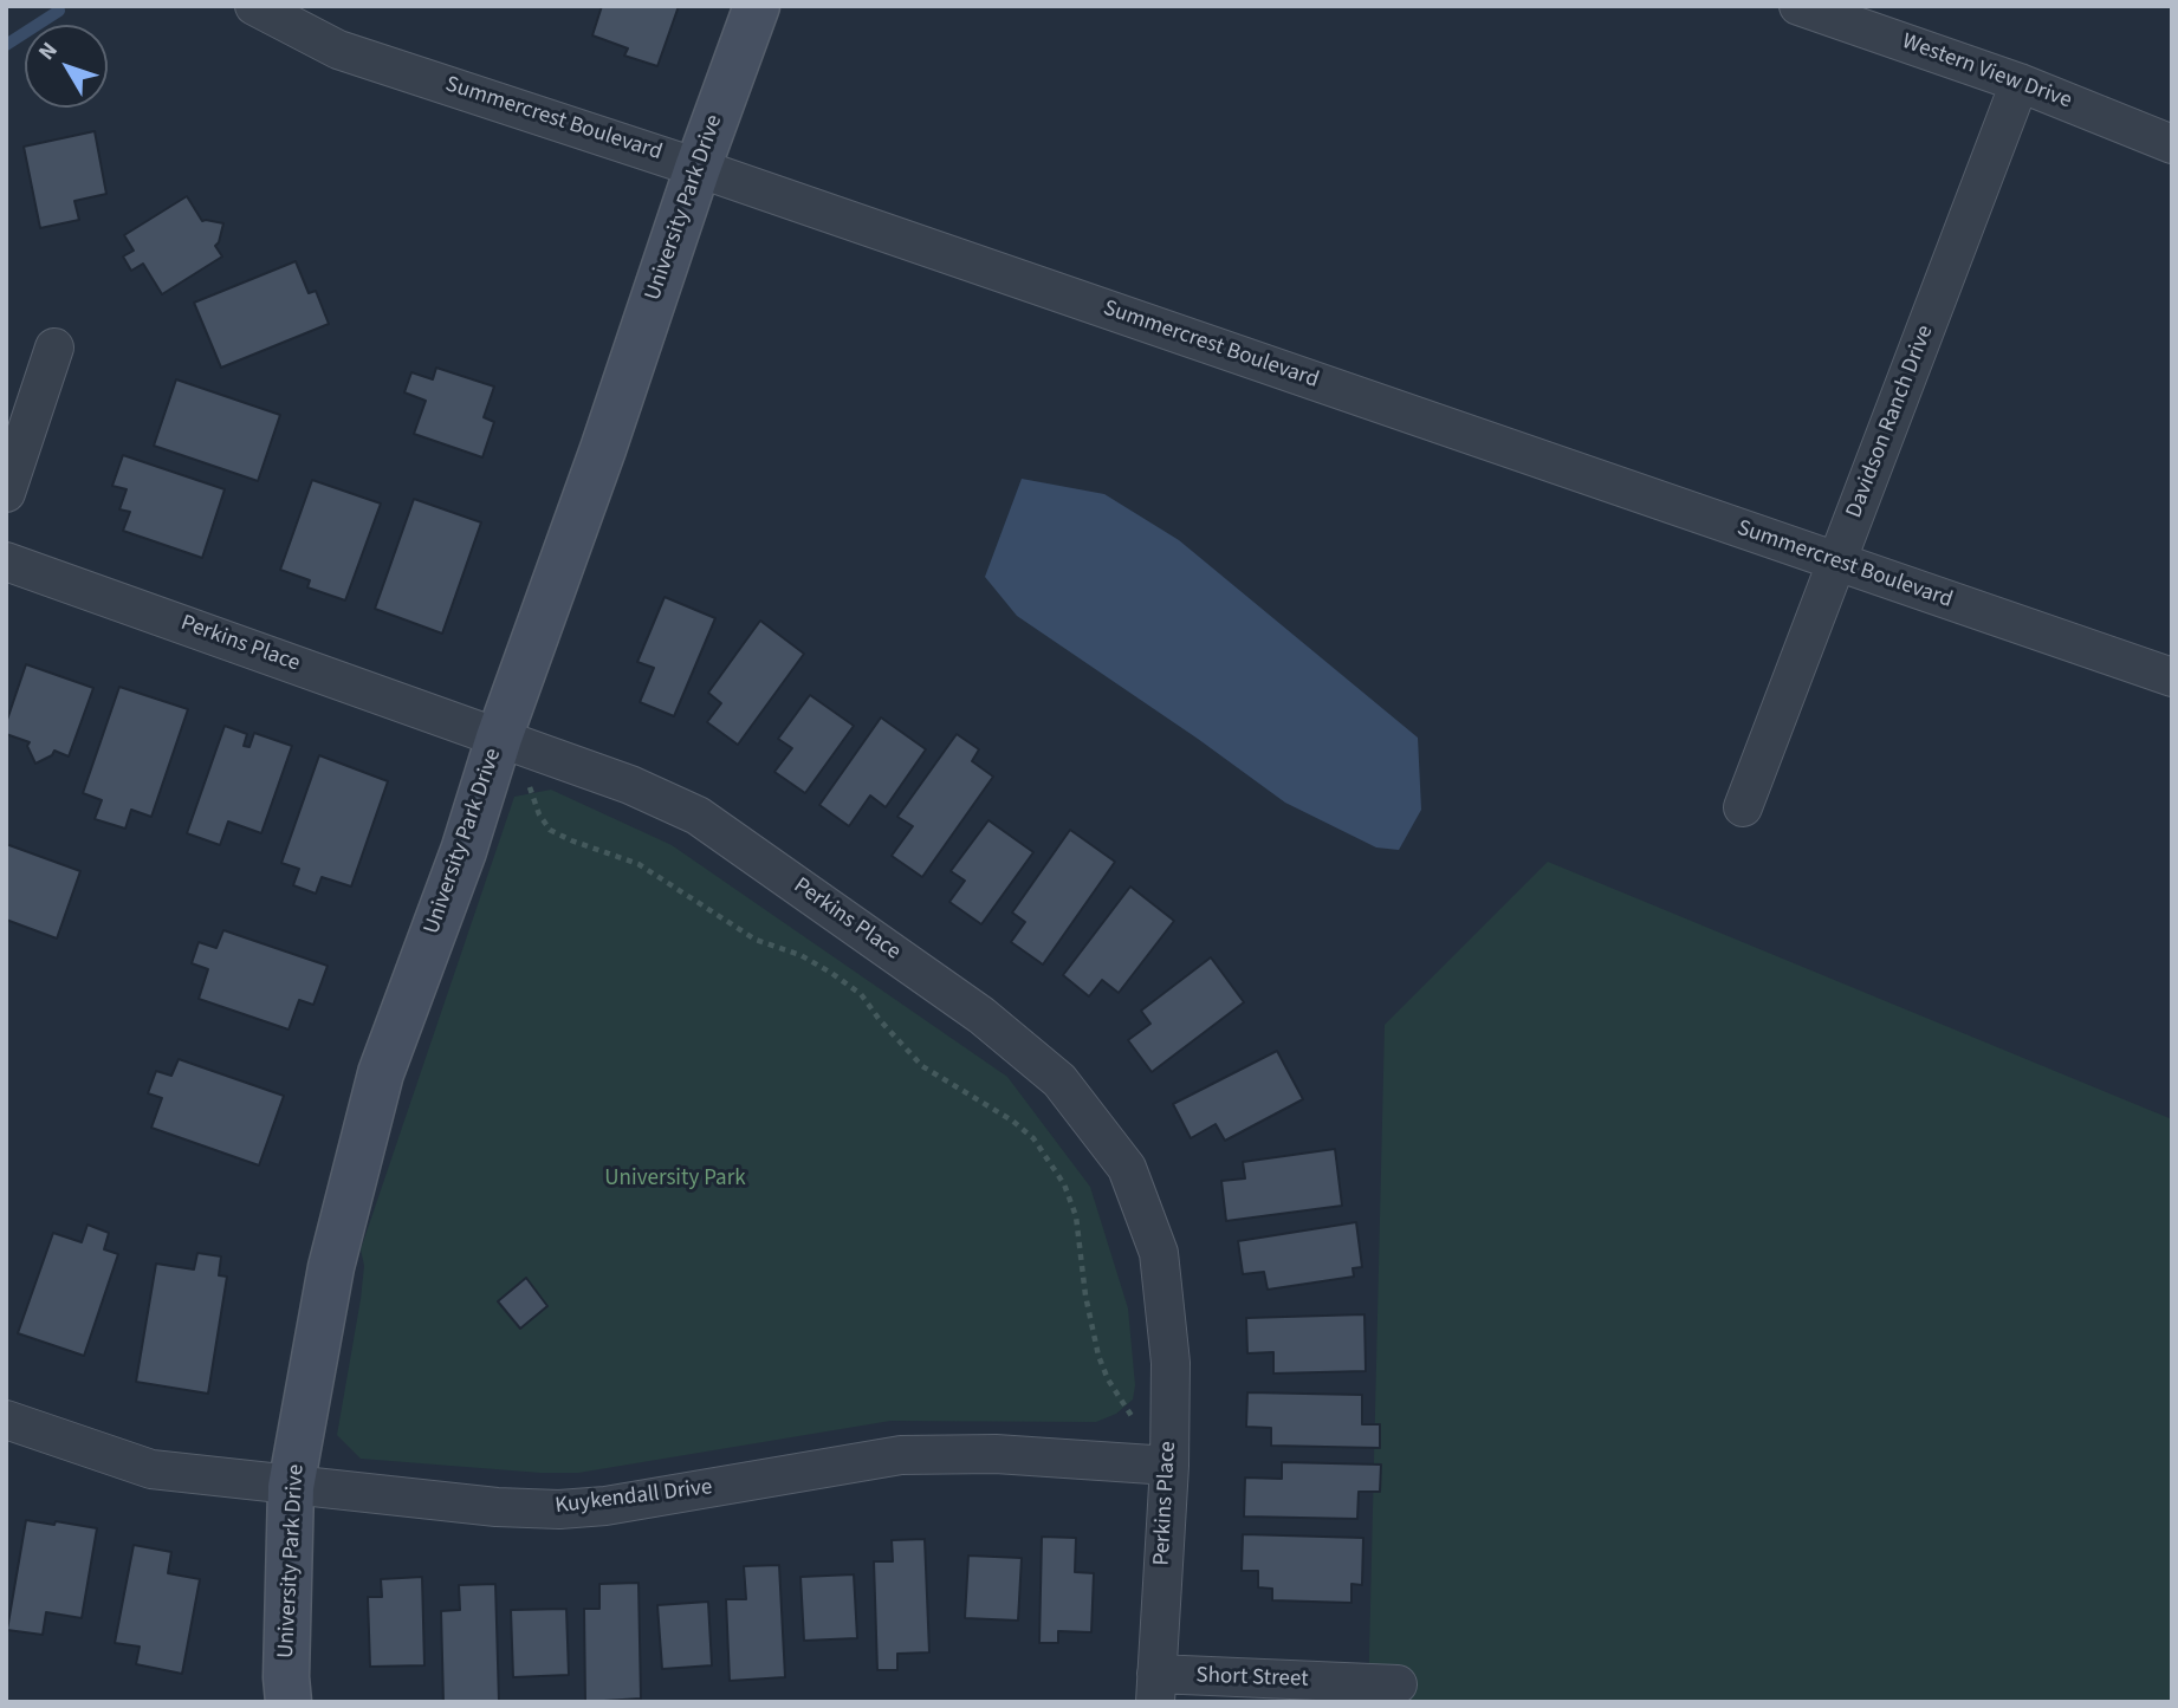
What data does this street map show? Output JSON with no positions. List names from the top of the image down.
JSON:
{
  "streets": {
    "street": [
      "Western View Drive",
      "Summercrest Boulevard",
      "University Park Drive",
      "Davidson Ranch Drive",
      "Perkins Place",
      "Kuykendall Drive",
      "Short Street"
    ]
  },
  "crossings": [
    ["Western View Drive", "Davidson Ranch Drive"],
    ["Summercrest Boulevard", "University Park Drive"],
    ["Summercrest Boulevard", "Davidson Ranch Drive"],
    ["University Park Drive", "Perkins Place"],
    ["University Park Drive", "Kuykendall Drive"],
    ["Perkins Place", "Kuykendall Drive"],
    ["Perkins Place", "Short Street"]
  ],
  "parks": ["University Park"],
  "north": "top left"
}
